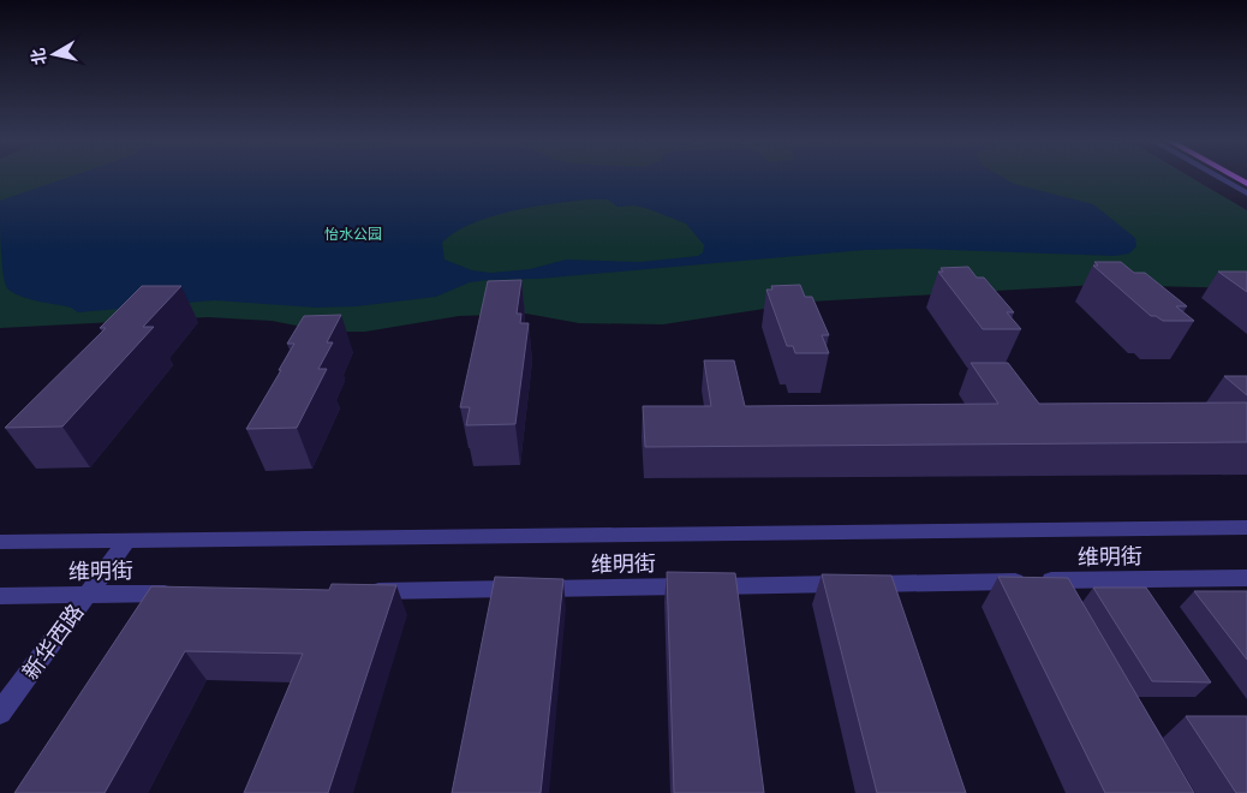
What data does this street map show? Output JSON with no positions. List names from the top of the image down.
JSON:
{
  "streets": {
    "street": ["维明街", "新华西路"]
  },
  "crossings": [
    ["维明街", "新华西路"]
  ],
  "parks": ["怡水公园"],
  "north": "left"
}
